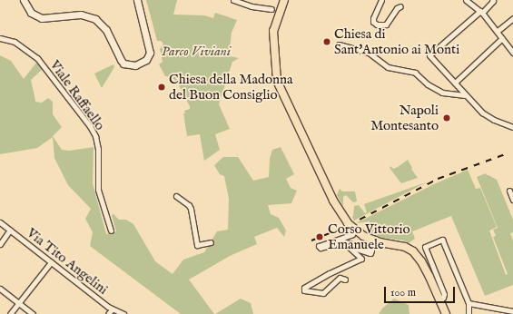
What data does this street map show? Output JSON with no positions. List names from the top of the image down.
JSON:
{
  "streets": {
    "street": ["Viale Raffaello", "Via Tito Angelini"]
  },
  "parks": ["Parco Viviani"],
  "places": [
    "Chiesa di Sant'Antonio ai Monti",
    "Chiesa della Madonna del Buon Consiglio",
    "Napoli Montesanto",
    "Corso Vittorio Emanuele"
  ],
  "scale_bar": "100 m"
}
